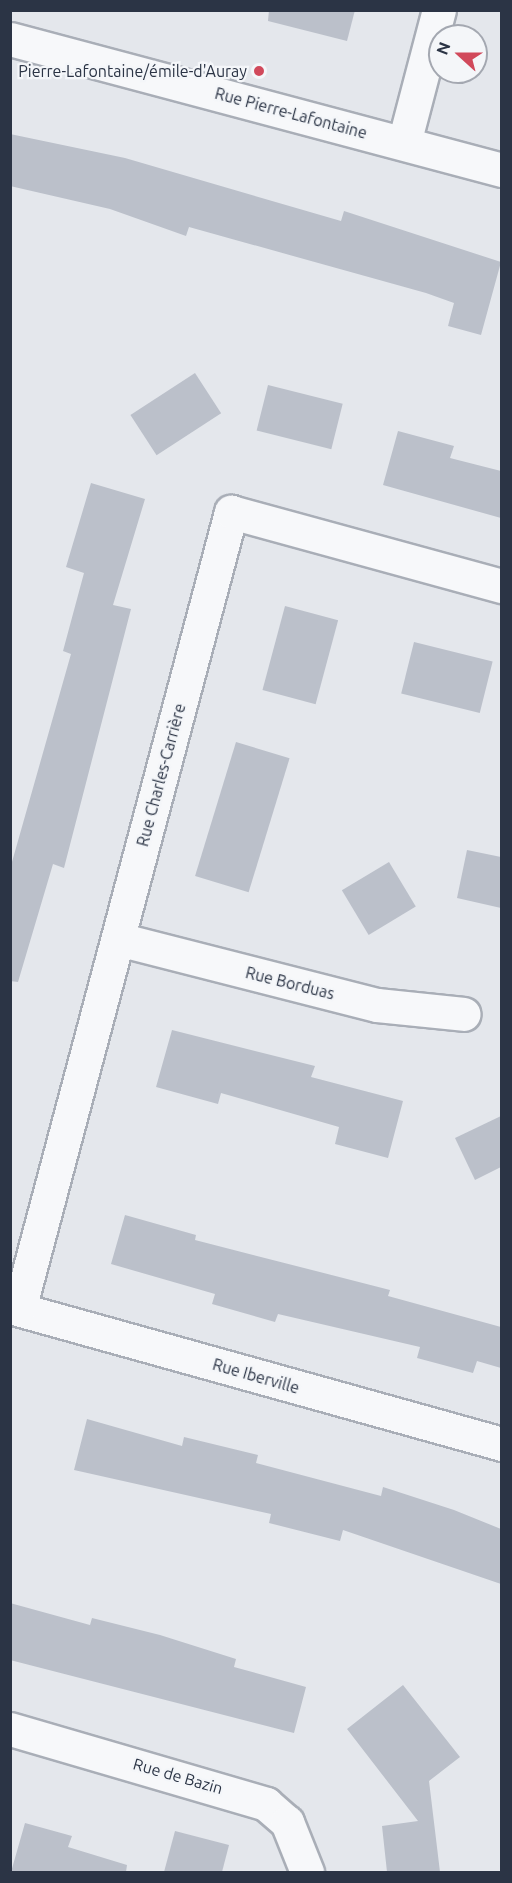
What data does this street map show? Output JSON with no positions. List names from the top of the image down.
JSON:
{
  "streets": {
    "street": [
      "Rue Pierre-Lafontaine",
      "Rue Charles-Carrière",
      "Rue Borduas",
      "Rue Iberville",
      "Rue de Bazin"
    ]
  },
  "crossings": [
    ["Rue Charles-Carrière", "Rue Borduas"],
    ["Rue Charles-Carrière", "Rue Iberville"]
  ],
  "places": ["Pierre-Lafontaine/émile-d'Auray"],
  "north": "left"
}
